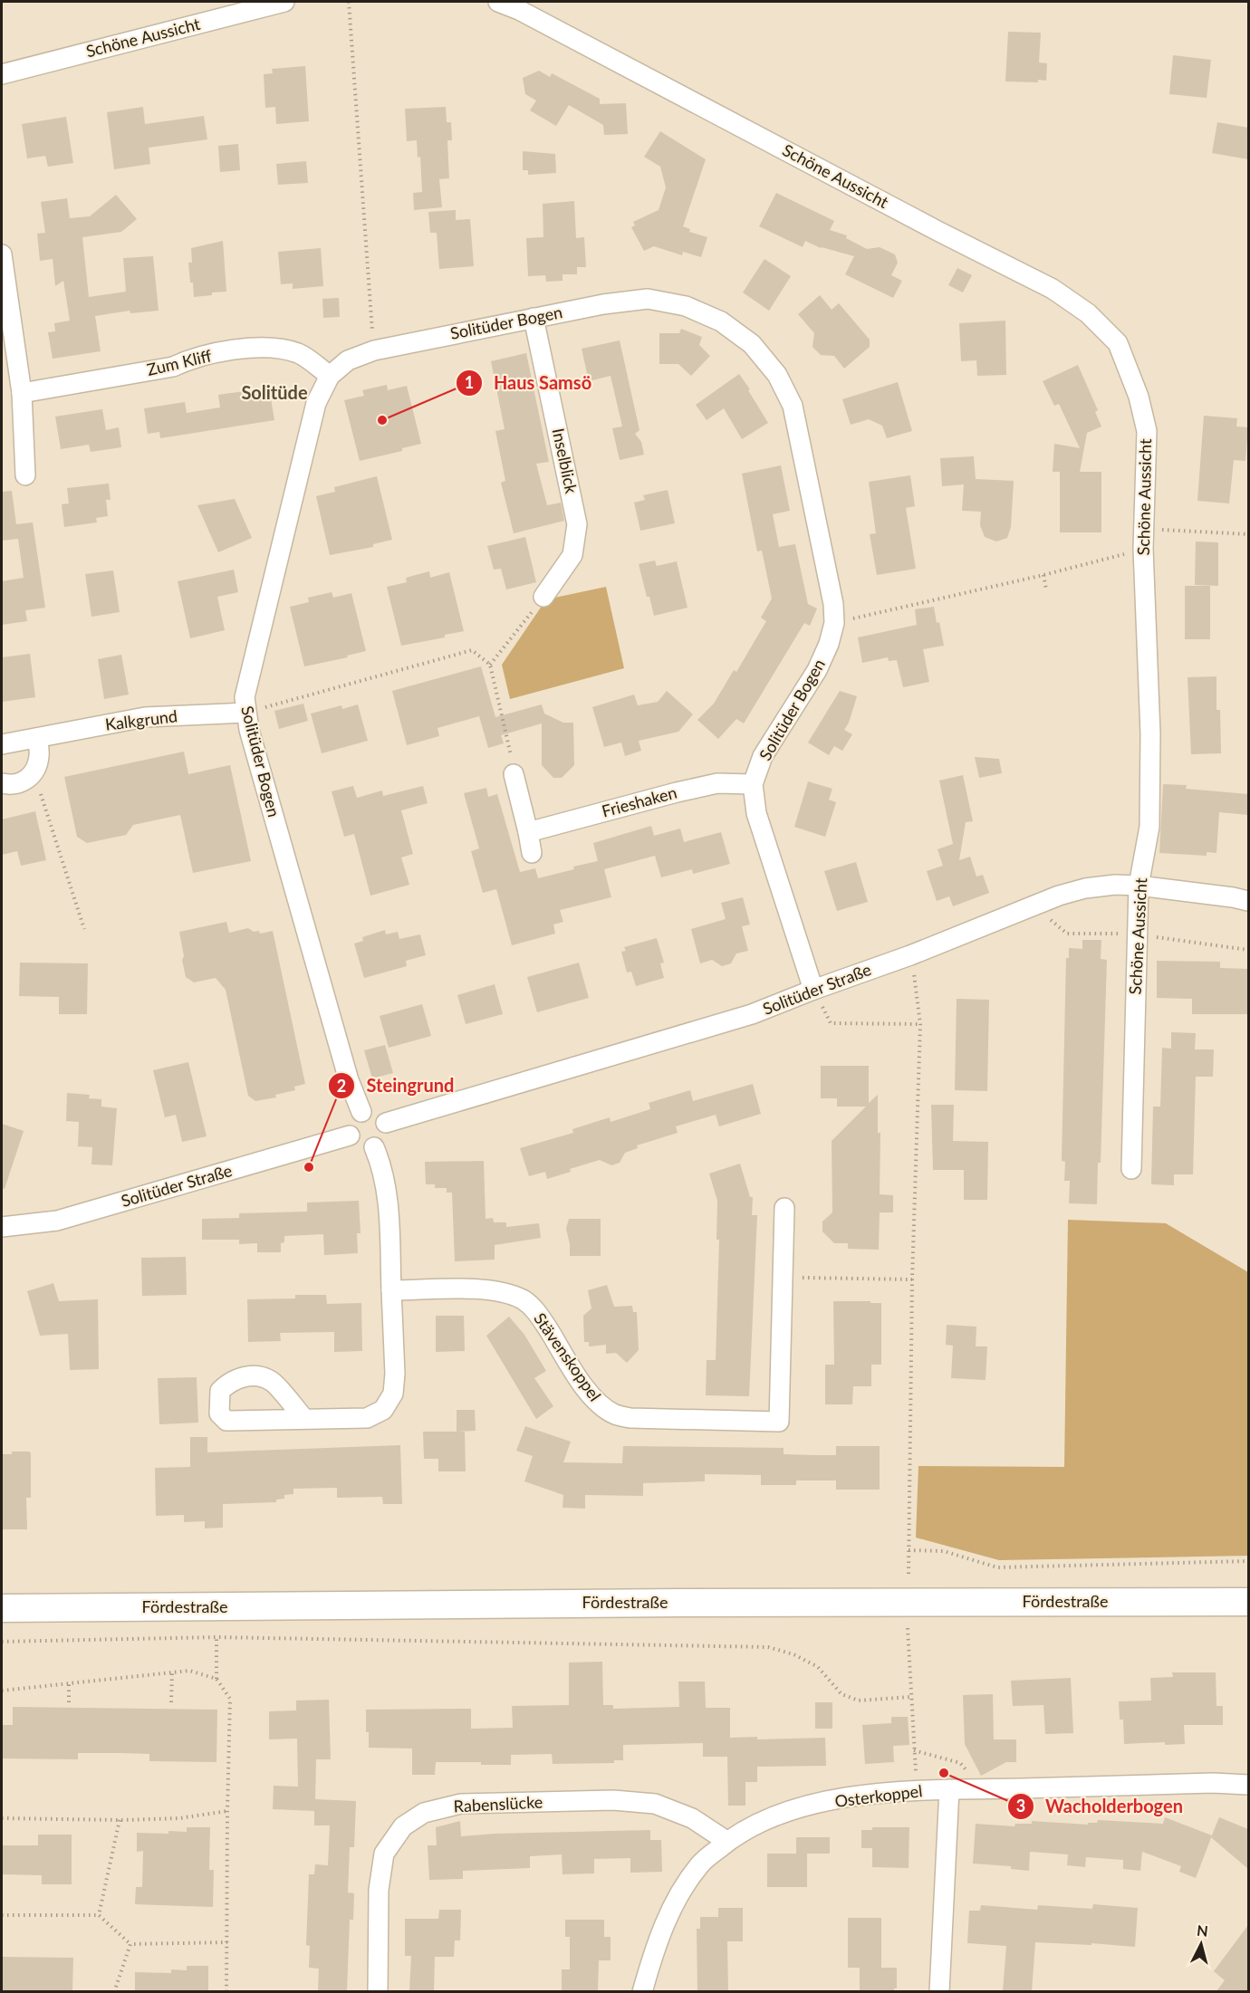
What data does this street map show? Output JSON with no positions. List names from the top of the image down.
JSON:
{
  "streets": {
    "main road": ["Fördestraße"],
    "street": [
      "Schöne Aussicht",
      "Solitüder Bogen",
      "Zum Kliff",
      "Inselblick",
      "Kalkgrund",
      "Frieshaken",
      "Solitüder Straße",
      "Stävenskoppel",
      "Osterkoppel",
      "Rabenslücke"
    ]
  },
  "crossings": [
    ["Schöne Aussicht", "Solitüder Straße"],
    ["Solitüder Bogen", "Zum Kliff"],
    ["Solitüder Bogen", "Inselblick"],
    ["Solitüder Bogen", "Kalkgrund"],
    ["Solitüder Bogen", "Frieshaken"],
    ["Solitüder Bogen", "Solitüder Straße"],
    ["Osterkoppel", "Rabenslücke"]
  ],
  "districts": ["Solitüde"],
  "places": ["Haus Samsö", "Steingrund", "Wacholderbogen"],
  "north": "top"
}
